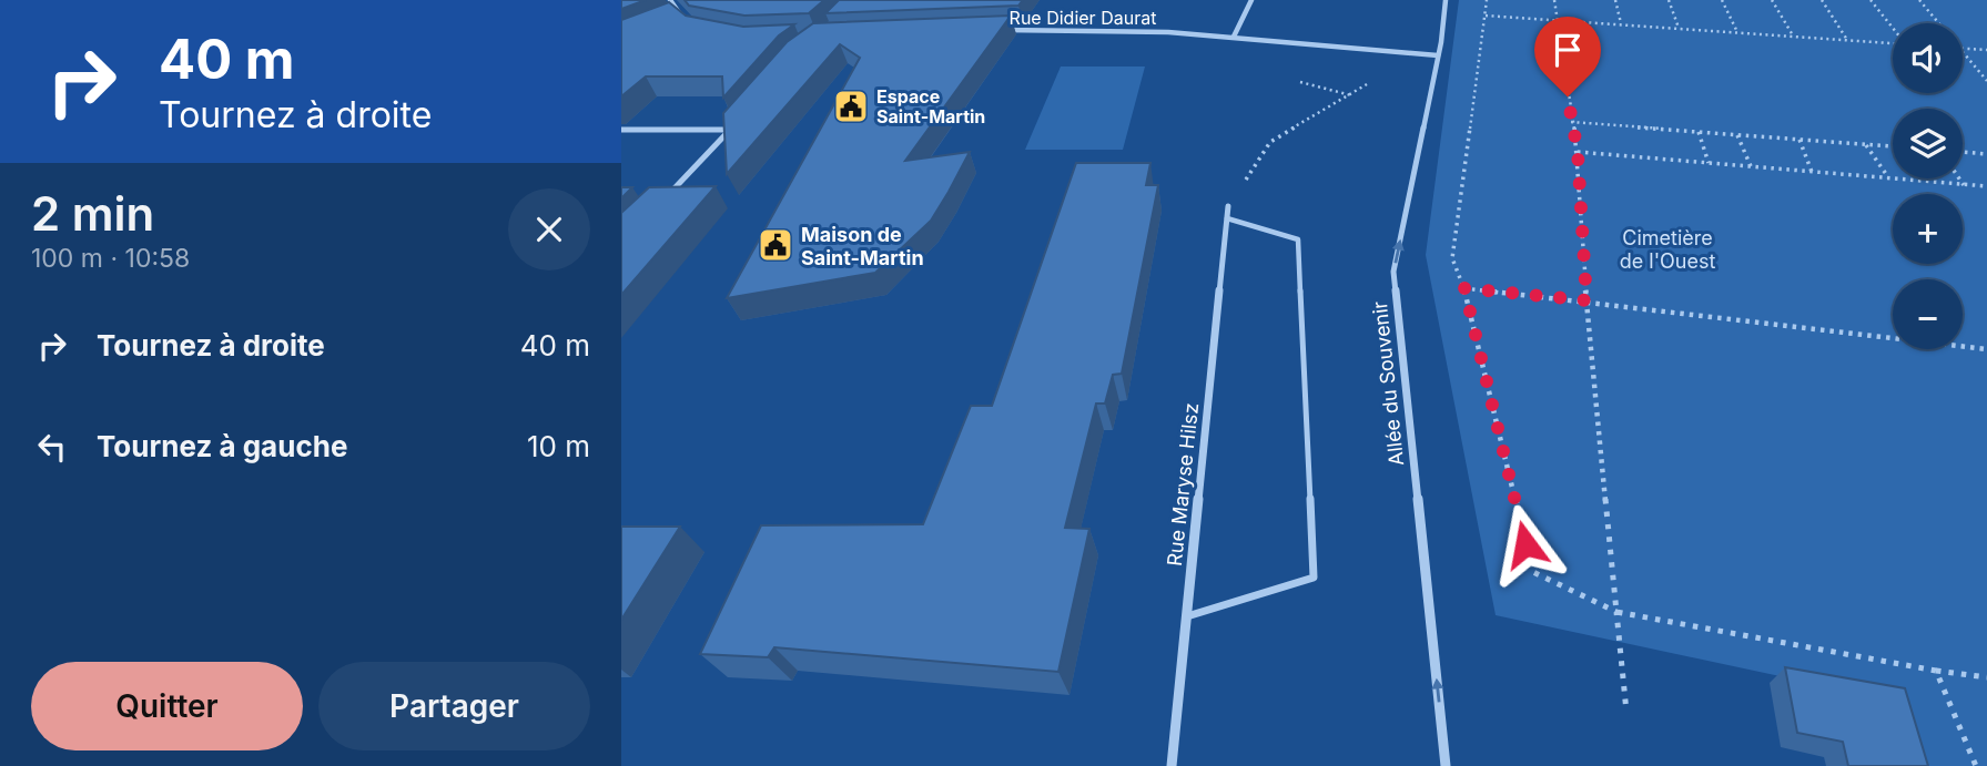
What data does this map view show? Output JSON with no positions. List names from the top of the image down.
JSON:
{
  "streets": {
    "street": ["Rue Didier Daurat", "Allée du Souvenir", "Rue Maryse Hilsz"]
  },
  "crossings": [
    ["Rue Didier Daurat", "Allée du Souvenir"]
  ],
  "one_way": ["Allée du Souvenir"],
  "parks": ["Cimetière de l'Ouest"],
  "places": {
    "public building": ["Espace Saint-Martin", "Maison de Saint-Martin"]
  },
  "page": {
    "turn": ["40 m", "Tournez à droite"],
    "map_buttons": ["+", "−"],
    "heading": ["2 min", "100 m · 10:58"],
    "list": [
      {
        "name": "Tournez à droite",
        "value": "40 m"
      },
      {
        "name": "Tournez à gauche",
        "value": "10 m"
      }
    ],
    "buttons": ["Quitter", "Partager"]
  }
}
